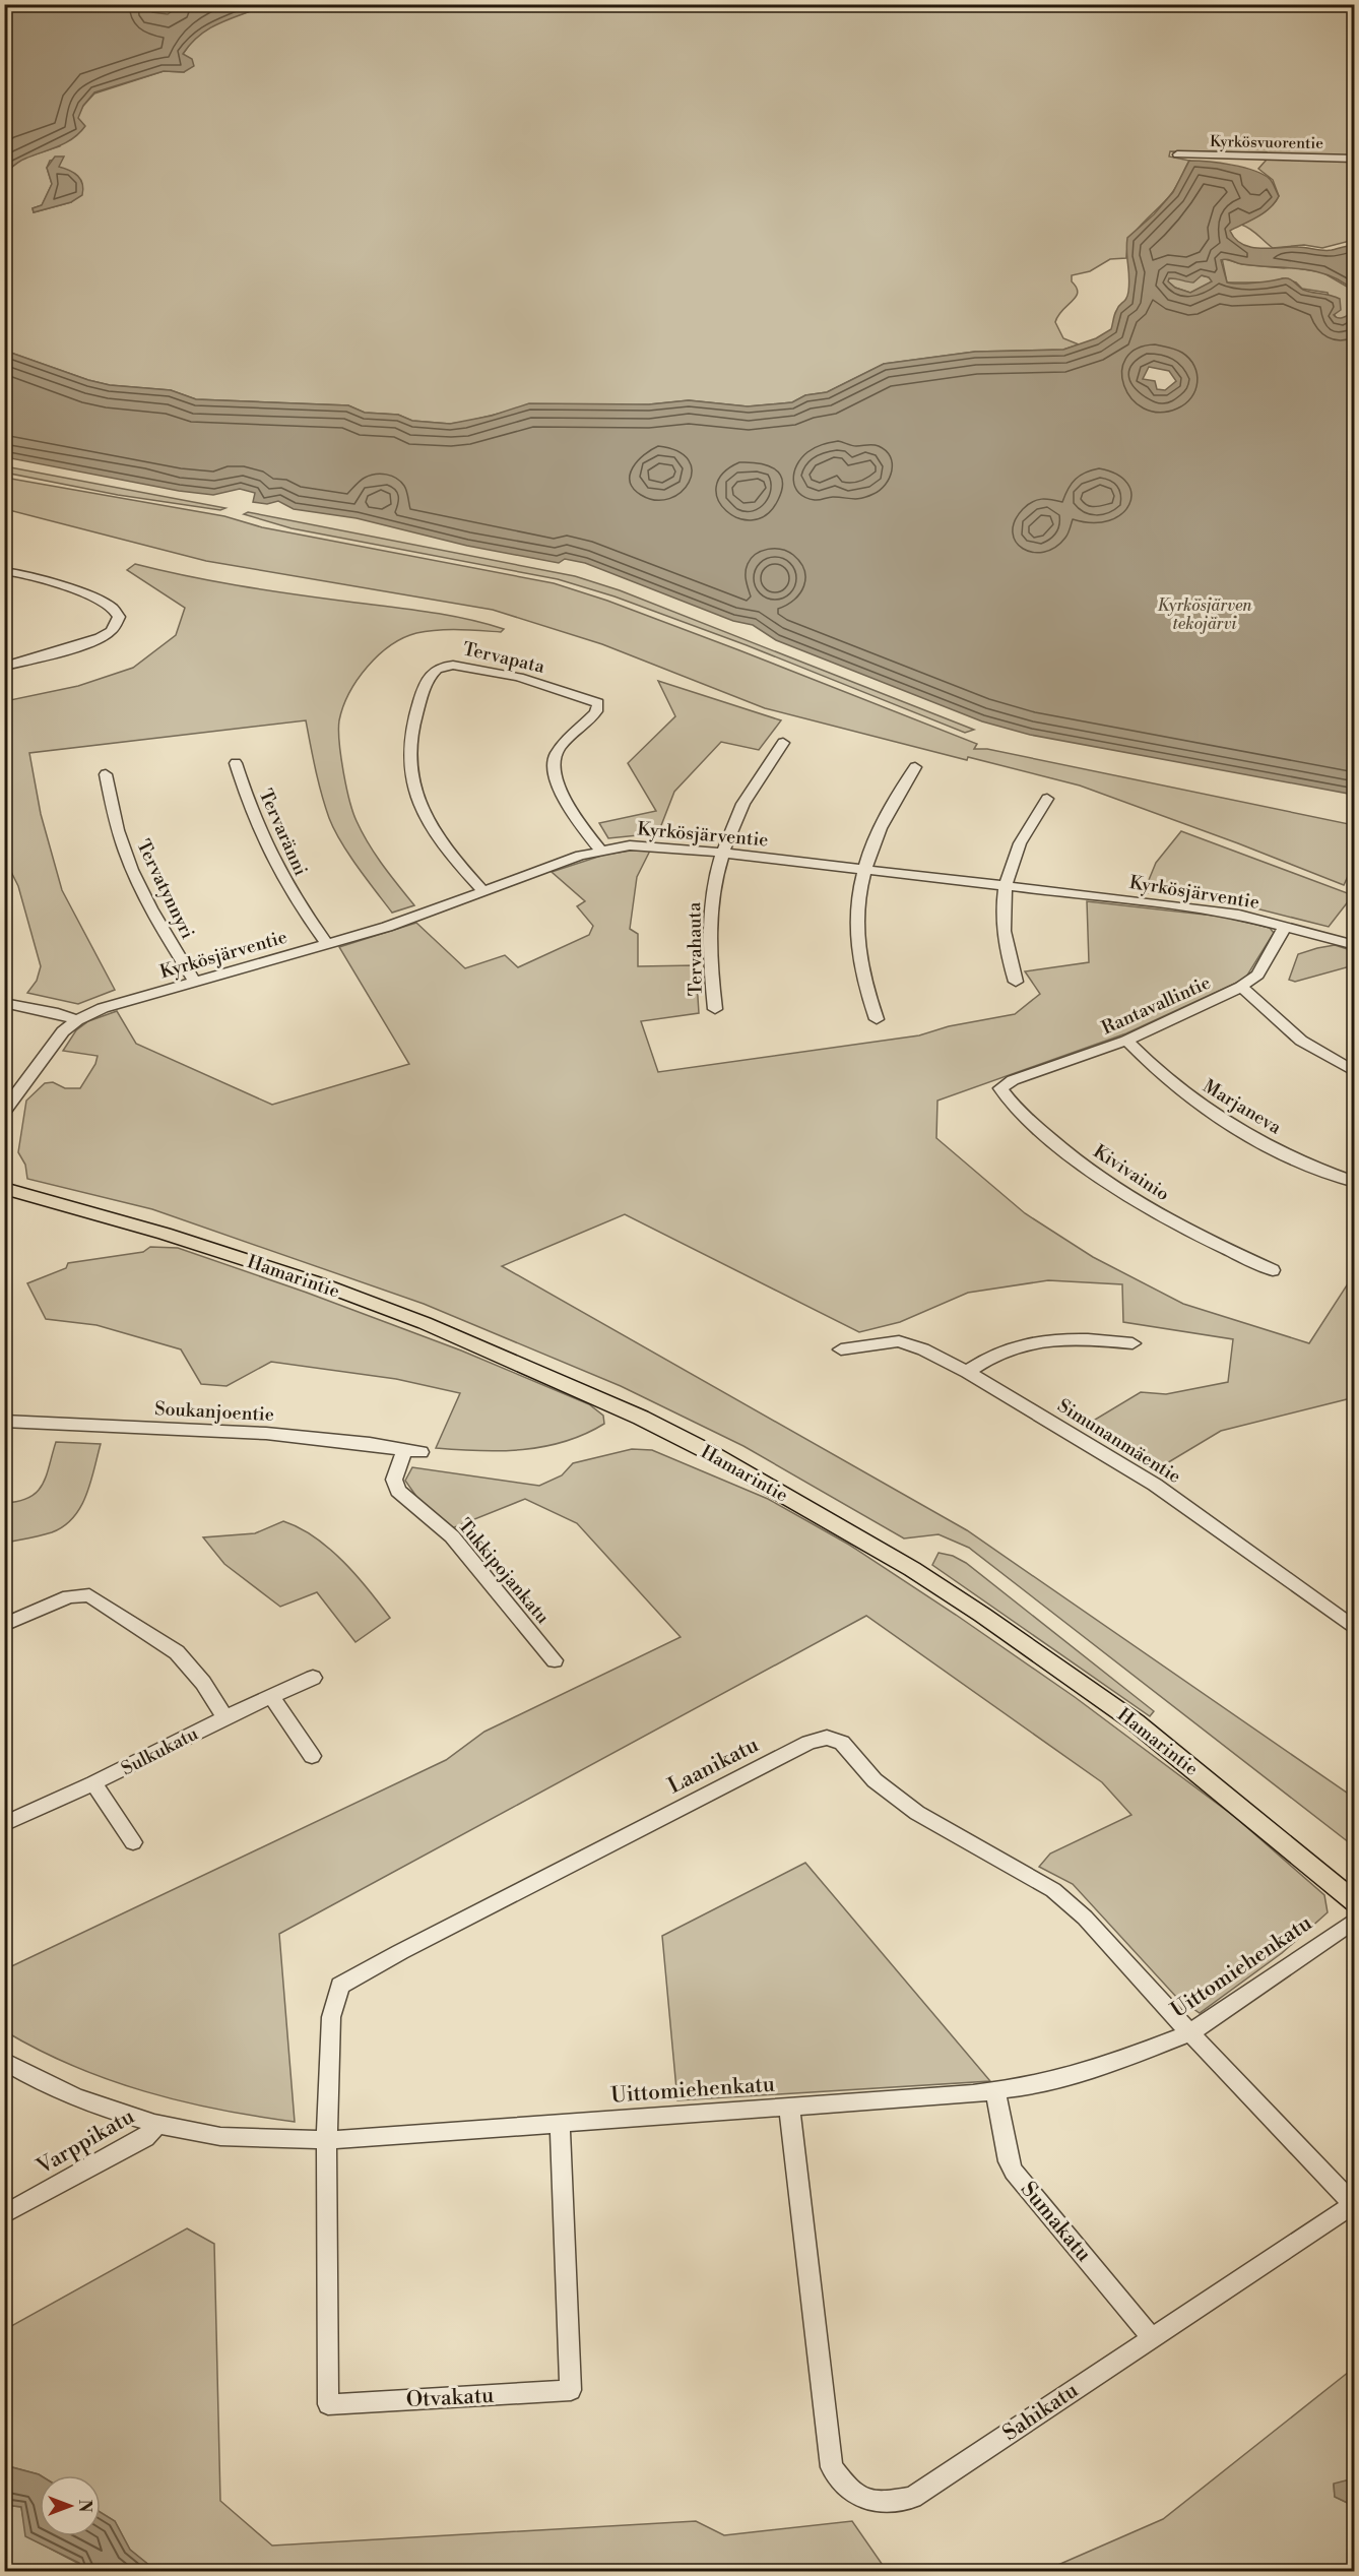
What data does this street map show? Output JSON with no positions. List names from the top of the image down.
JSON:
{
  "streets": {
    "main road": ["Hamarintie"],
    "street": [
      "Kyrkösvuorentie",
      "Tervapata",
      "Tervaränni",
      "Kyrkösjärventie",
      "Tervatynnyri",
      "Tervahauta",
      "Rantavallintie",
      "Marjaneva",
      "Kivivainio",
      "Soukanjoentie",
      "Simunanmäentie",
      "Tukkipojankatu",
      "Sulkukatu",
      "Laanikatu",
      "Uittomiehenkatu",
      "Varppikatu",
      "Sumakatu",
      "Otvakatu",
      "Sahikatu"
    ]
  },
  "crossings": [
    ["Tervapata", "Kyrkösjärventie"],
    ["Tervaränni", "Kyrkösjärventie"],
    ["Kyrkösjärventie", "Tervatynnyri"],
    ["Kyrkösjärventie", "Tervahauta"],
    ["Kyrkösjärventie", "Rantavallintie"],
    ["Rantavallintie", "Marjaneva"],
    ["Rantavallintie", "Kivivainio"],
    ["Soukanjoentie", "Tukkipojankatu"],
    ["Laanikatu", "Uittomiehenkatu"],
    ["Laanikatu", "Otvakatu"],
    ["Laanikatu", "Sahikatu"],
    ["Uittomiehenkatu", "Varppikatu"],
    ["Uittomiehenkatu", "Sumakatu"],
    ["Uittomiehenkatu", "Otvakatu"],
    ["Uittomiehenkatu", "Sahikatu"],
    ["Sumakatu", "Sahikatu"]
  ],
  "water": ["Kyrkösjärven tekojärvi"],
  "north": "right"
}
